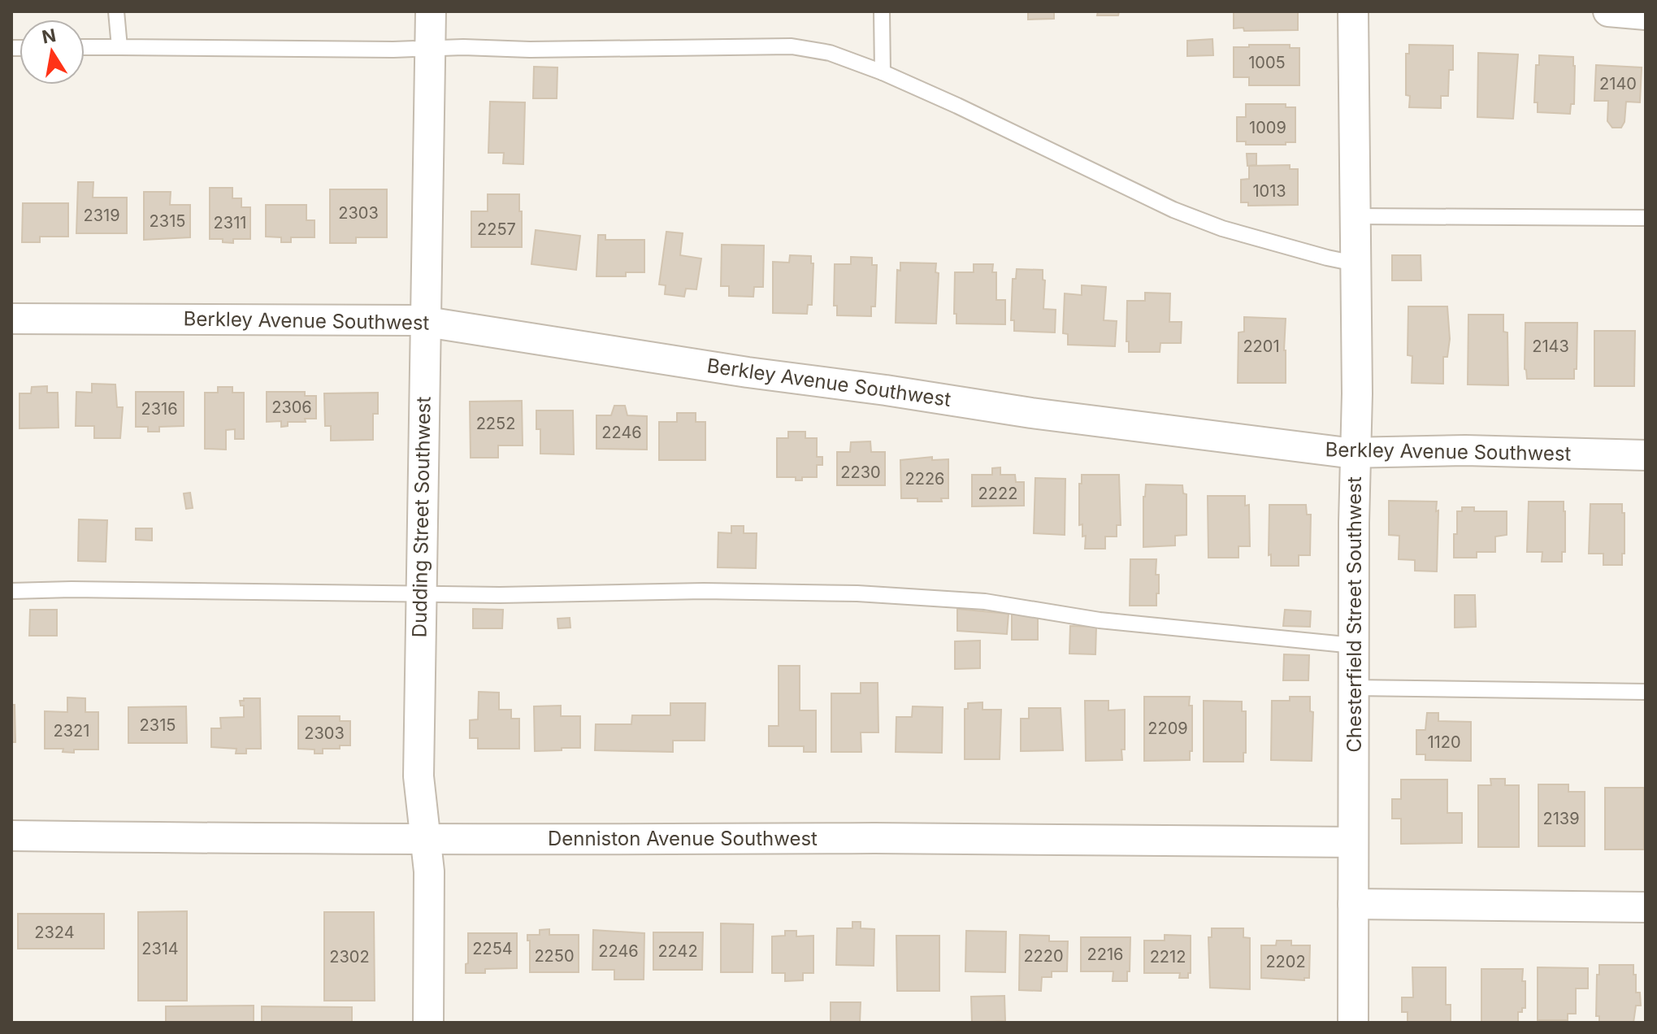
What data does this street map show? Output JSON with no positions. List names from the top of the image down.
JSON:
{
  "streets": {
    "street": [
      "Berkley Avenue Southwest",
      "Dudding Street Southwest",
      "Chesterfield Street Southwest",
      "Denniston Avenue Southwest"
    ]
  },
  "crossings": [
    ["Berkley Avenue Southwest", "Dudding Street Southwest"],
    ["Berkley Avenue Southwest", "Chesterfield Street Southwest"],
    ["Dudding Street Southwest", "Denniston Avenue Southwest"],
    ["Chesterfield Street Southwest", "Denniston Avenue Southwest"]
  ],
  "house_numbers": [
    "1005",
    "2140",
    "1009",
    "1013",
    "2303",
    "2319",
    "2315",
    "2311",
    "2257",
    "2201",
    "2143",
    "2306",
    "2316",
    "2252",
    "2246",
    "2230",
    "2226",
    "2222",
    "2315",
    "2209",
    "2321",
    "2303",
    "1120",
    "2139",
    "2324",
    "2314",
    "2254",
    "2246",
    "2242",
    "2216",
    "2250",
    "2220",
    "2302",
    "2212",
    "2202"
  ],
  "north": "top"
}
